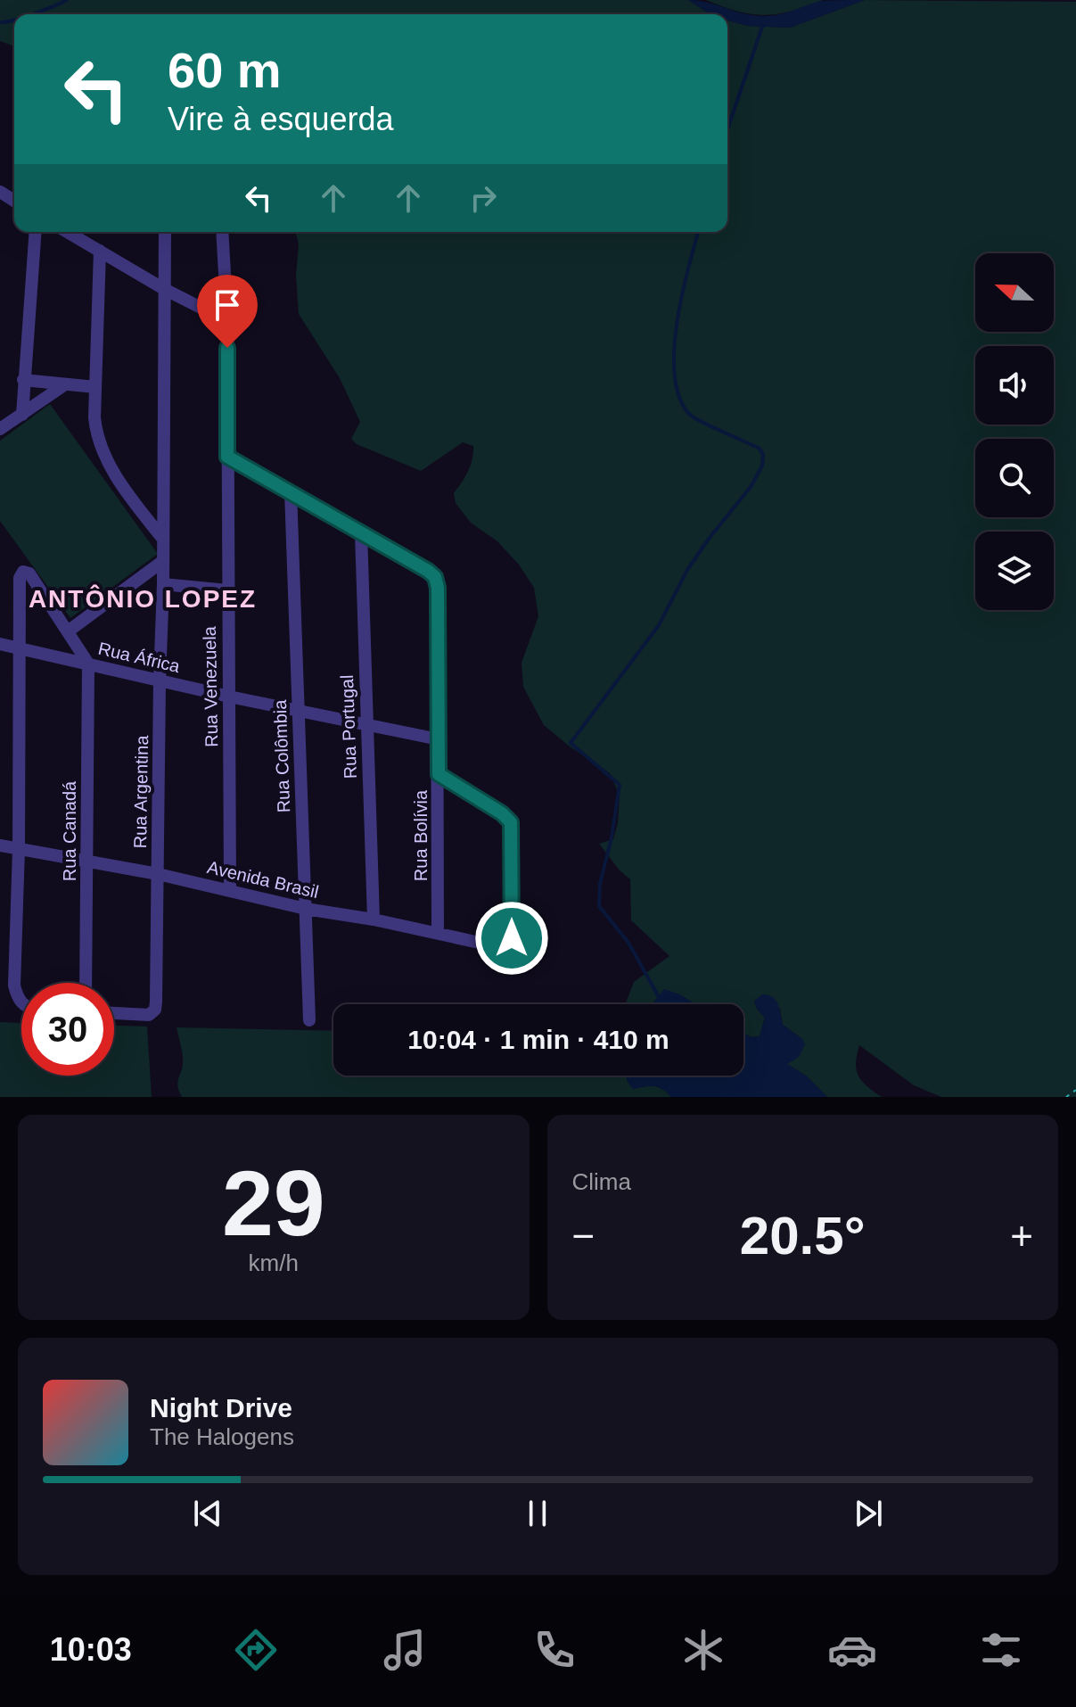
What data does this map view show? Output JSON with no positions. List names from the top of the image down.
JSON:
{
  "streets": {
    "street": [
      "Rua África",
      "Rua Venezuela",
      "Rua Portugal",
      "Rua Colômbia",
      "Rua Argentina",
      "Rua Canadá",
      "Rua Bolívia",
      "Avenida Brasil"
    ]
  },
  "crossings": [
    ["Rua África", "Rua Venezuela"],
    ["Rua África", "Rua Portugal"],
    ["Rua África", "Rua Colômbia"],
    ["Rua África", "Rua Argentina"],
    ["Rua África", "Rua Canadá"],
    ["Rua África", "Rua Bolívia"],
    ["Rua Venezuela", "Avenida Brasil"],
    ["Rua Portugal", "Rua Bolívia"],
    ["Rua Portugal", "Avenida Brasil"],
    ["Rua Colômbia", "Avenida Brasil"],
    ["Rua Argentina", "Avenida Brasil"],
    ["Rua Canadá", "Avenida Brasil"],
    ["Rua Bolívia", "Avenida Brasil"]
  ],
  "districts": ["ANTÔNIO LOPEZ"],
  "north": "left",
  "page": {
    "turn": ["60 m", "Vire à esquerda"],
    "limit": "30",
    "trip": "10:04 · 1 min · 410 m",
    "tile": [
      ["29", "km/h"],
      "Clima"
    ],
    "heat": ["−", "20.5°", "+"],
    "song": ["Night Drive", "The Halogens"],
    "tabs": "10:03"
  }
}
